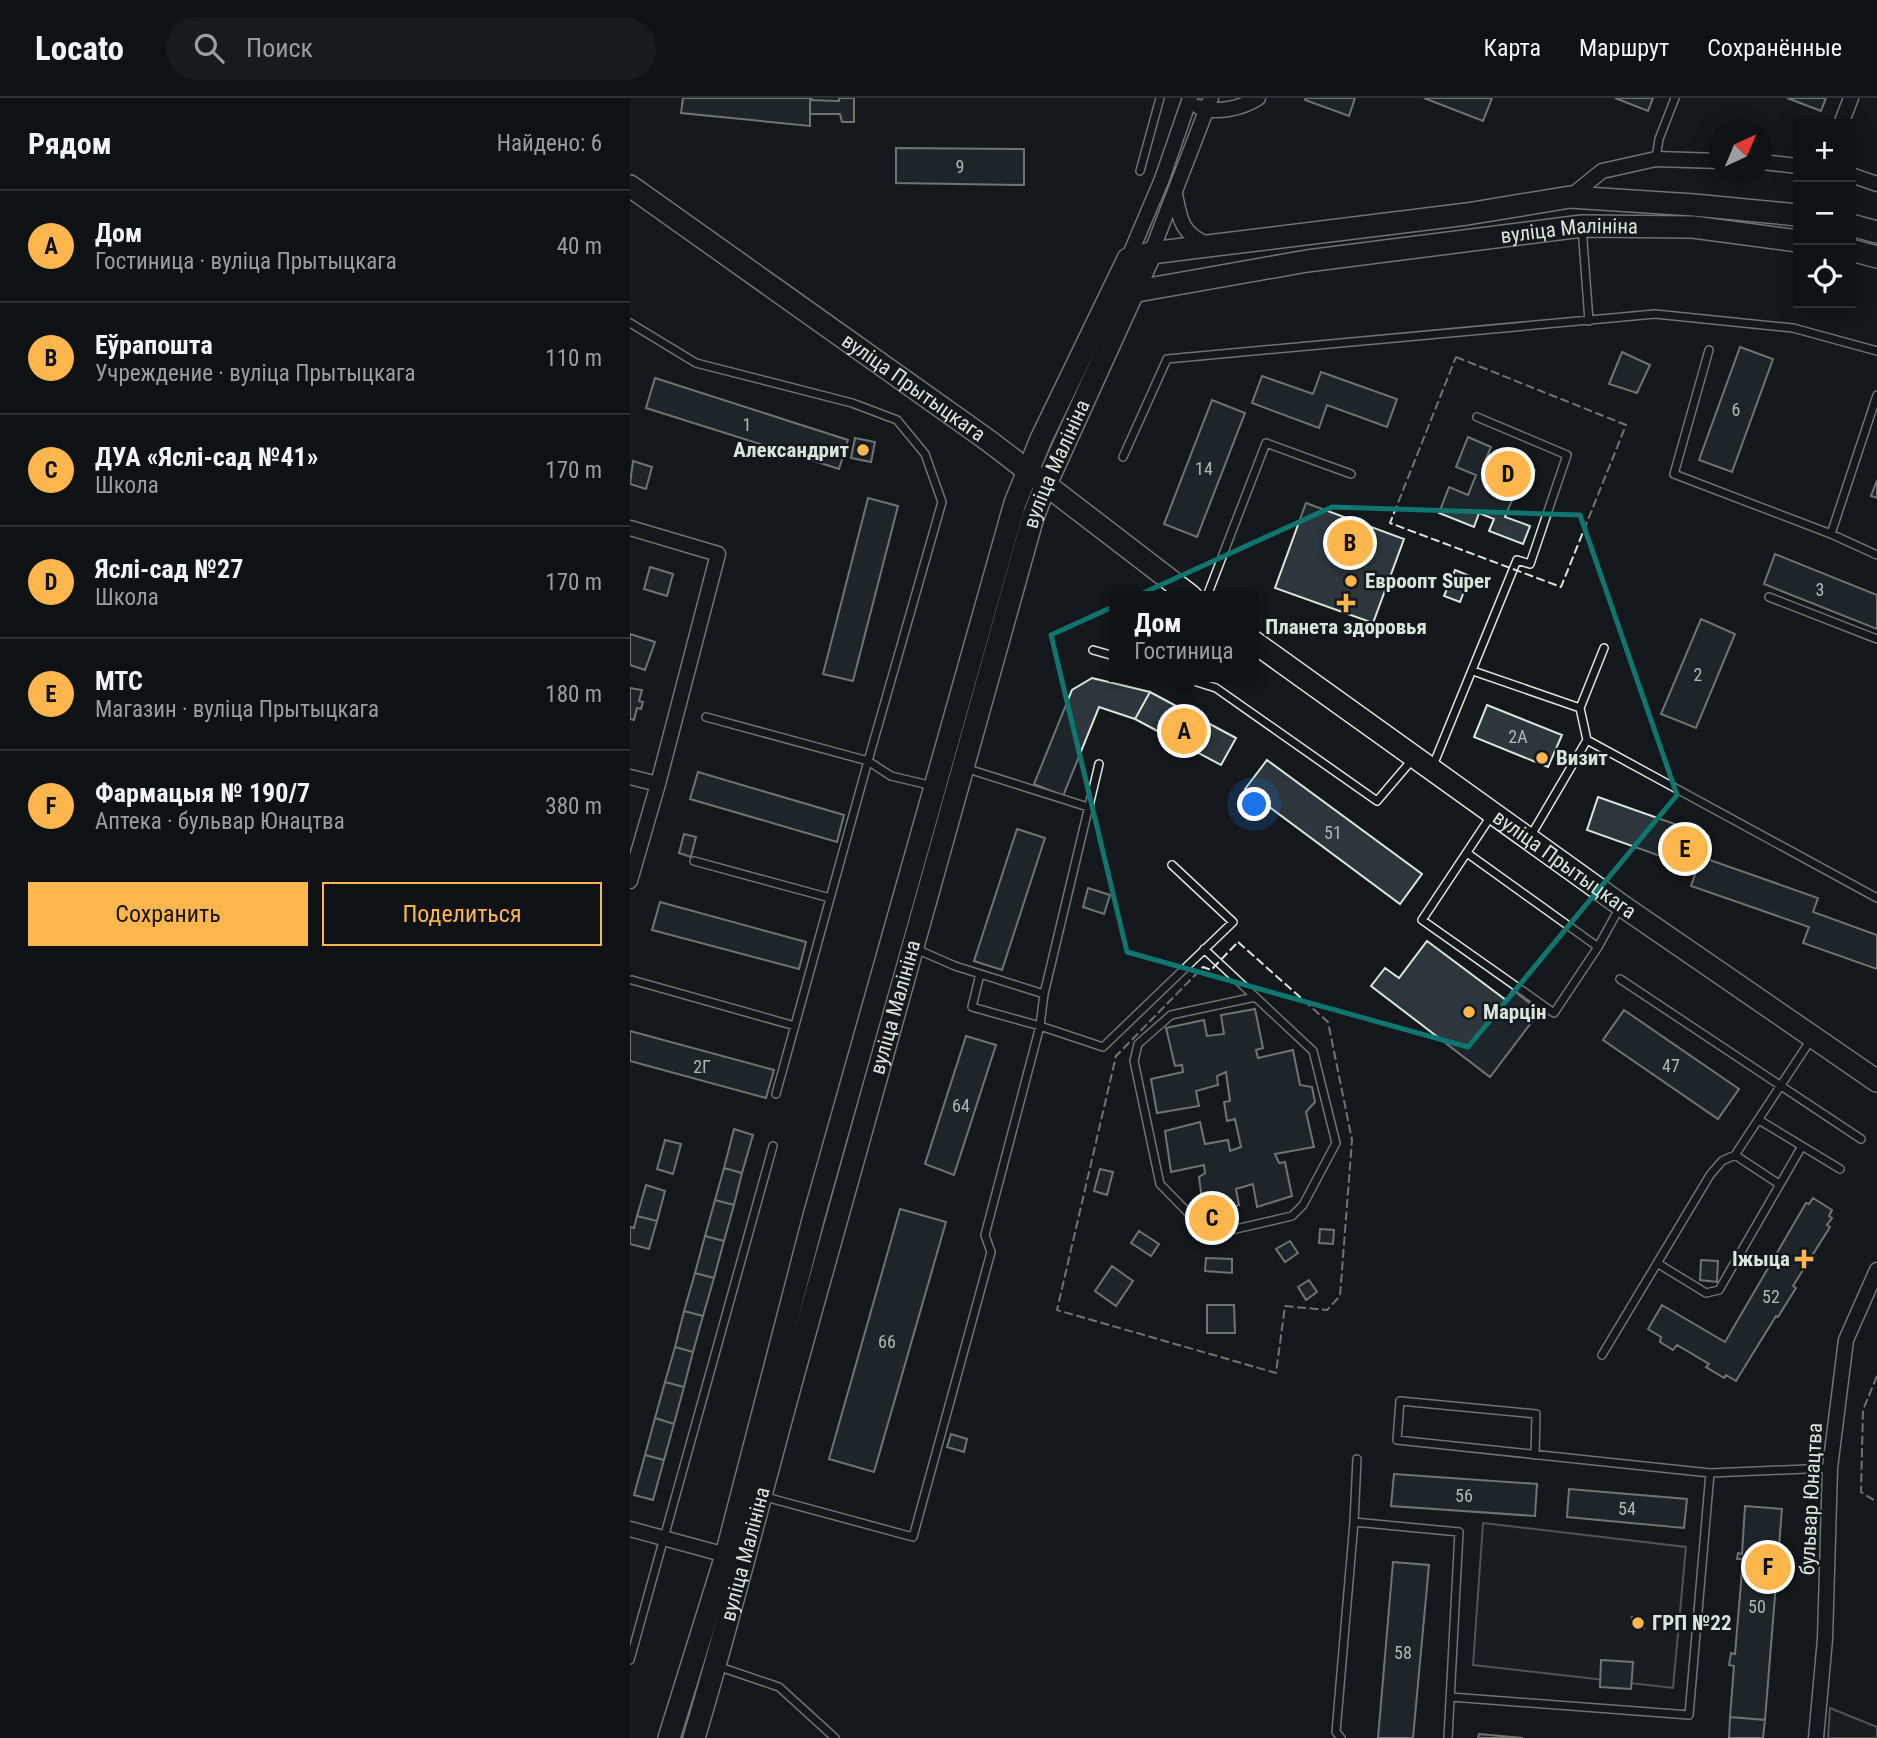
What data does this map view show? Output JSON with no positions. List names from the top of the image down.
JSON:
{
  "streets": {
    "main road": ["вуліца Малініна", "вуліца Прытыцкага"],
    "street": ["бульвар Юнацтва"]
  },
  "crossings": [
    ["вуліца Малініна", "вуліца Прытыцкага"]
  ],
  "places": {
    "other": [
      "Александрит",
      "Евроопт Super",
      "Визит",
      "Марцін",
      "ГРП №22"
    ],
    "health": ["Планета здоровья", "Іжыца"]
  },
  "house_numbers": [
    "9",
    "6",
    "1",
    "14",
    "3",
    "2",
    "2А",
    "51",
    "47",
    "2Г",
    "64",
    "52",
    "66",
    "56",
    "54",
    "50",
    "58"
  ],
  "north": "top right",
  "page": {
    "header": "Locato",
    "search": "Поиск",
    "nav": ["Карта", "Маршрут", "Сохранённые"],
    "heading": ["Рядом", "Найдено: 6"],
    "map_buttons": ["+", "−"],
    "list": [
      {
        "mark": "A",
        "name": "Дом",
        "note": "Гостиница · вуліца Прытыцкага",
        "value": "40 m"
      },
      {
        "mark": "B",
        "name": "Еўрапошта",
        "note": "Учреждение · вуліца Прытыцкага",
        "value": "110 m"
      },
      {
        "mark": "C",
        "name": "ДУА «Яслі-сад №41»",
        "note": "Школа",
        "value": "170 m"
      },
      {
        "mark": "D",
        "name": "Яслі-сад №27",
        "note": "Школа",
        "value": "170 m"
      },
      {
        "mark": "E",
        "name": "МТС",
        "note": "Магазин · вуліца Прытыцкага",
        "value": "180 m"
      },
      {
        "mark": "F",
        "name": "Фармацыя № 190/7",
        "note": "Аптека · бульвар Юнацтва",
        "value": "380 m"
      }
    ],
    "pins": [
      "D",
      "B",
      "A",
      "E",
      "C",
      "F"
    ],
    "popup": ["Дом", "Гостиница"],
    "buttons": ["Сохранить", "Поделиться"]
  }
}
